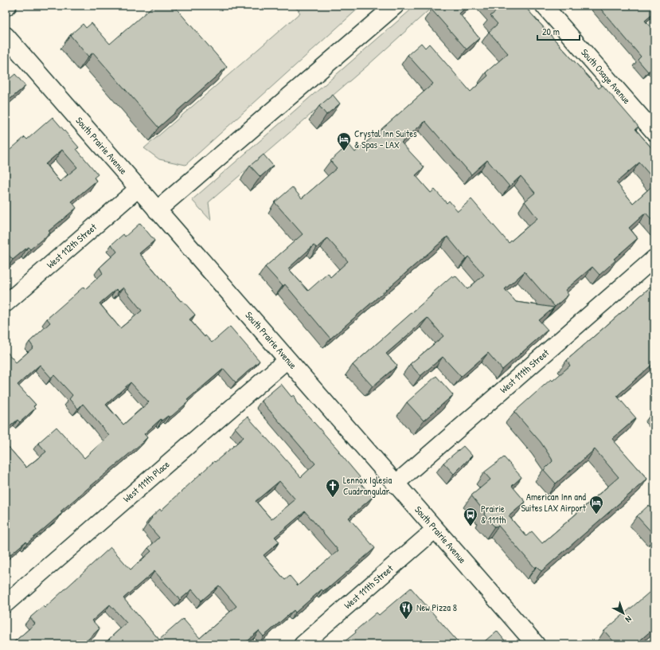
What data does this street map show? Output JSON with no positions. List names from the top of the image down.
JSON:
{
  "streets": {
    "main road": ["South Prairie Avenue"],
    "street": [
      "South Osage Avenue",
      "West 112th Street",
      "West 111th Street",
      "West 111th Place"
    ]
  },
  "crossings": [
    ["South Prairie Avenue", "West 112th Street"],
    ["South Prairie Avenue", "West 111th Street"],
    ["South Prairie Avenue", "West 111th Place"]
  ],
  "places": {
    "hotel": ["Crystal Inn Suites & Spas - LAX", "American Inn and Suites LAX Airport"],
    "church": ["Lennox Iglesia Cuadrangular"],
    "bus stop": ["Prairie & 111th"],
    "restaurant": ["New Pizza 8"]
  },
  "scale_bar": "20 m",
  "north": "bottom right"
}
